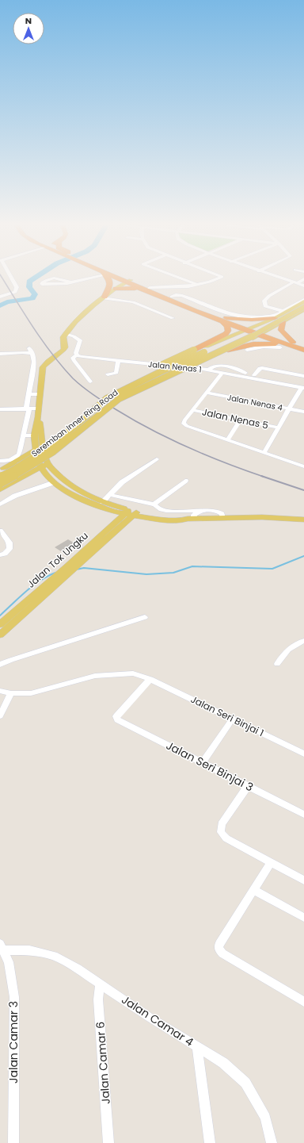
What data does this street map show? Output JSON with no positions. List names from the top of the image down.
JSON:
{
  "streets": {
    "main road": ["Seremban Inner Ring Road", "Jalan Tok Ungku"],
    "street": [
      "Jalan Nenas 1",
      "Jalan Nenas 4",
      "Jalan Nenas 5",
      "Jalan Seri Binjai 1",
      "Jalan Seri Binjai 3",
      "Jalan Camar 4",
      "Jalan Camar 3",
      "Jalan Camar 6"
    ]
  },
  "crossings": [
    ["Jalan Seri Binjai 1", "Jalan Seri Binjai 3"],
    ["Jalan Camar 4", "Jalan Camar 3"],
    ["Jalan Camar 4", "Jalan Camar 6"]
  ],
  "north": "top"
}
